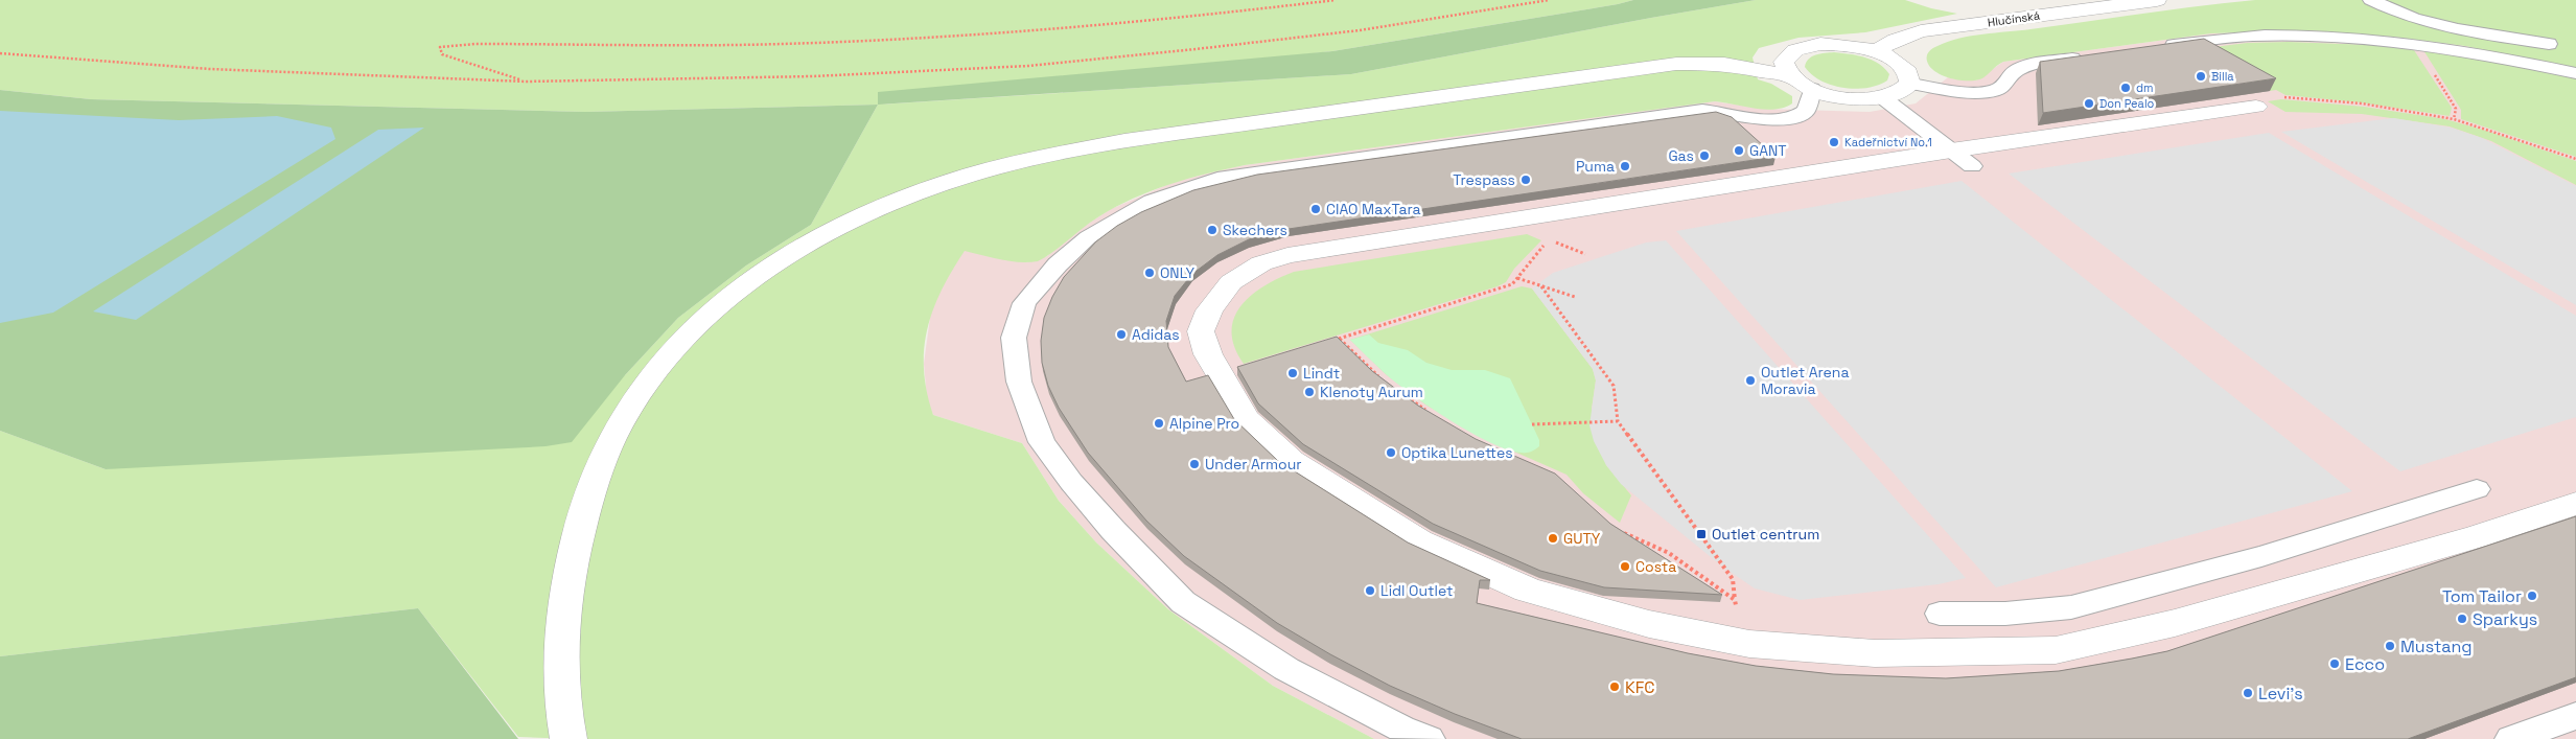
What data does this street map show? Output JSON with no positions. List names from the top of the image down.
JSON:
{
  "streets": {
    "street": ["Hlučínská"]
  },
  "places": {
    "other": [
      "Billa",
      "dm",
      "Don Pealo",
      "Kadeřnictví No.1",
      "GANT",
      "Gas",
      "Puma",
      "Trespass",
      "CIAO MaxTara",
      "Skechers",
      "ONLY",
      "Adidas",
      "Lindt",
      "Outlet Arena Moravia",
      "Klenoty Aurum",
      "Alpine Pro",
      "Optika Lunettes",
      "Under Armour",
      "GUTY",
      "Costa",
      "Lidl Outlet",
      "Tom Tailor",
      "Sparkys",
      "Mustang",
      "Ecco",
      "KFC",
      "Levi's"
    ],
    "transit": ["Outlet centrum"]
  }
}
